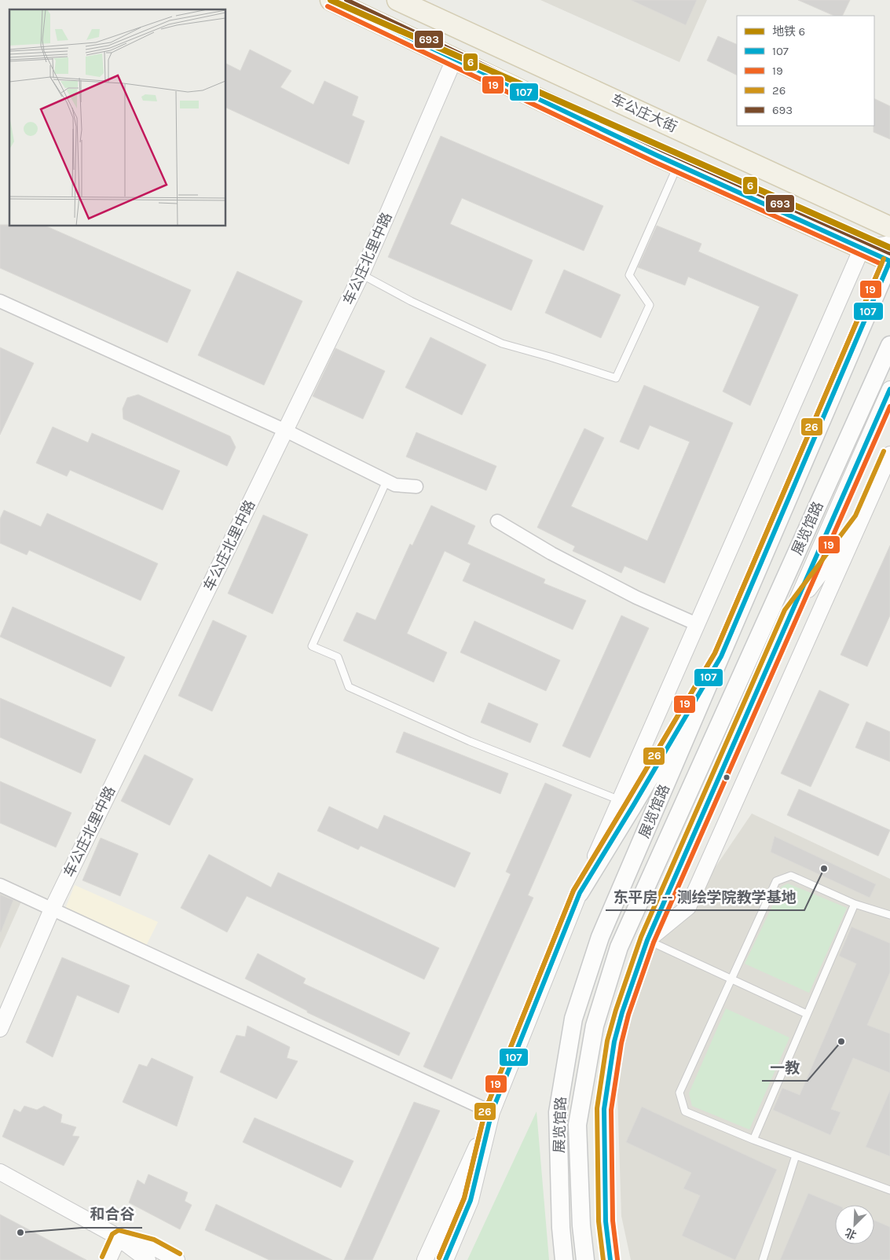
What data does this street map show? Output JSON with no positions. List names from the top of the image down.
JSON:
{
  "streets": {
    "main road": ["车公庄大街", "展览馆路"],
    "street": ["车公庄北里中路"]
  },
  "places": ["东平房 -- 测绘学院教学基地", "一教", "和合谷"],
  "lines": [
    "metro line 6",
    "transit line 107",
    "transit line 693",
    "transit line 19",
    "transit line 26"
  ],
  "legend": [
    "地铁 6",
    "107",
    "19",
    "26",
    "693"
  ],
  "north": "bottom left"
}
